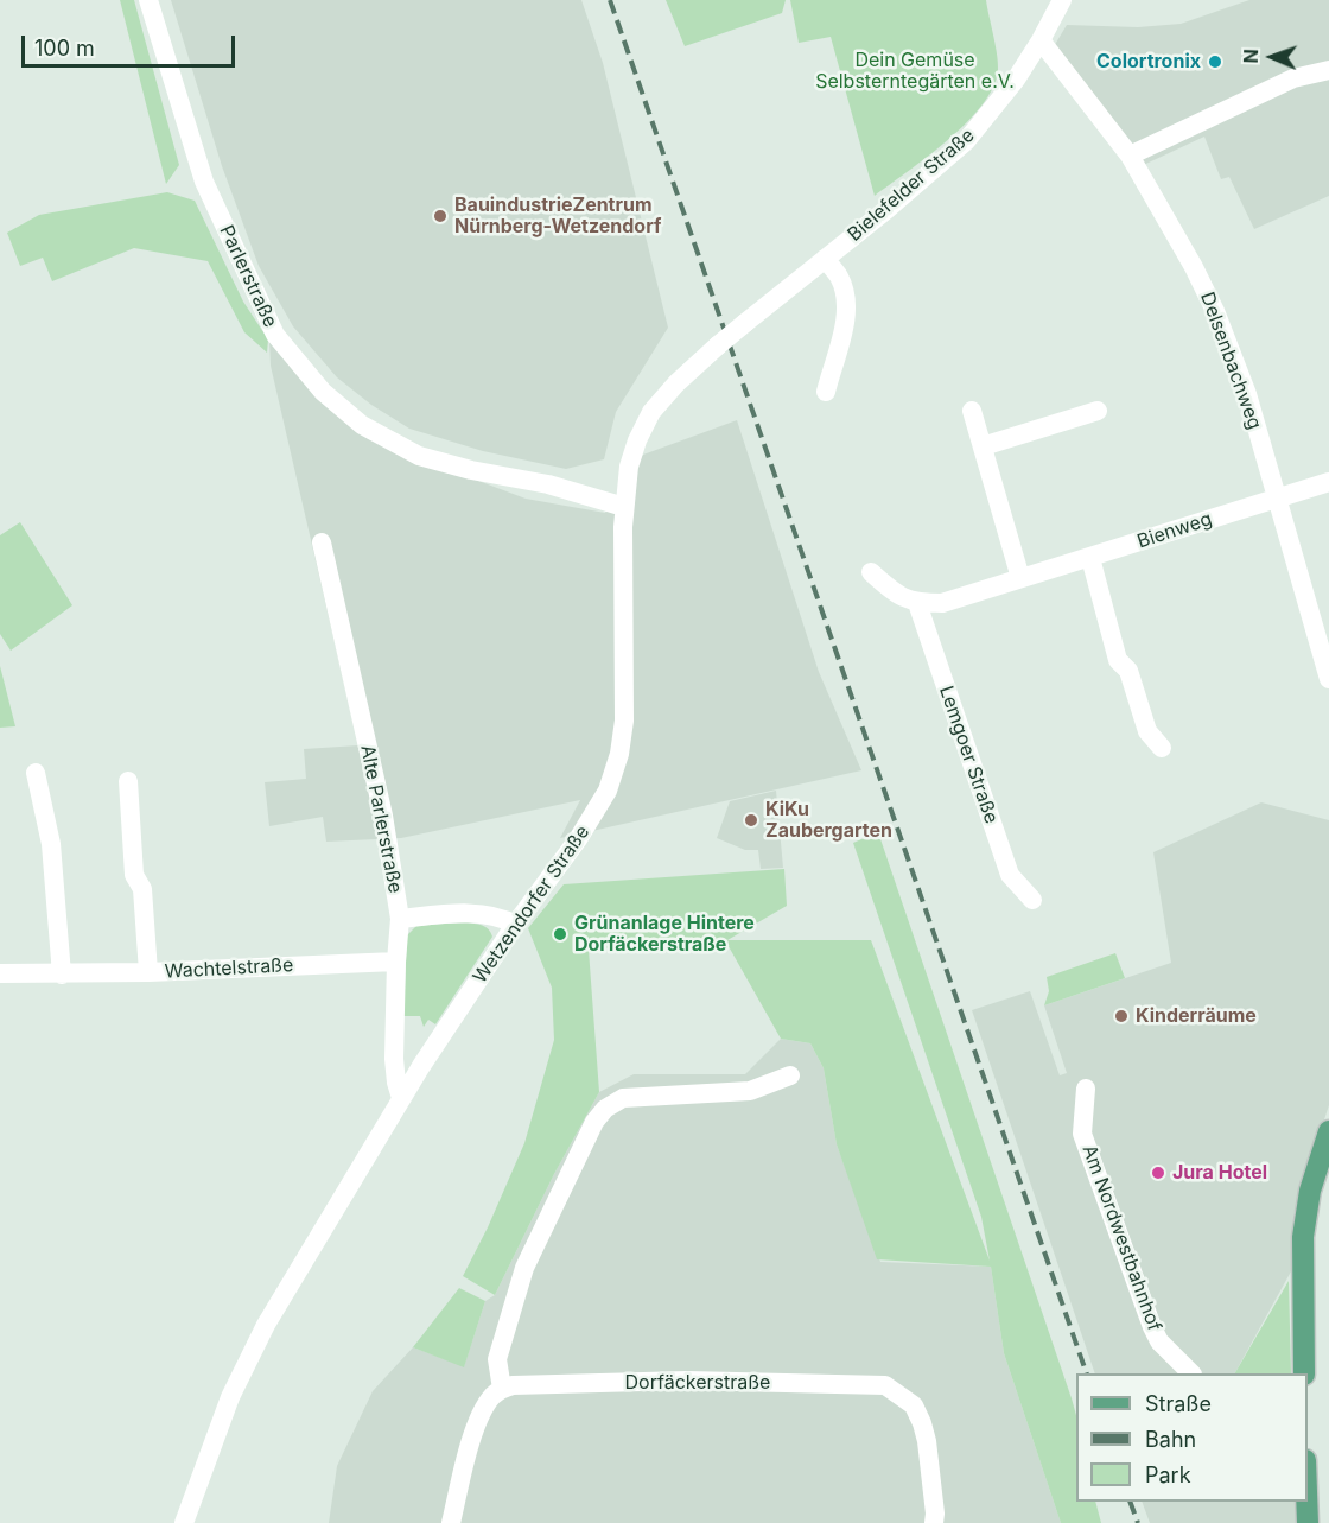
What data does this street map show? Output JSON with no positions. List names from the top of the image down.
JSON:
{
  "streets": {
    "street": [
      "Bielefelder Straße",
      "Parlerstraße",
      "Delsenbachweg",
      "Bienweg",
      "Lemgoer Straße",
      "Alte Parlerstraße",
      "Wetzendorfer Straße",
      "Wachtelstraße",
      "Am Nordwestbahnhof",
      "Dorfäckerstraße"
    ]
  },
  "crossings": [
    ["Bielefelder Straße", "Delsenbachweg"],
    ["Bielefelder Straße", "Wetzendorfer Straße"],
    ["Parlerstraße", "Wetzendorfer Straße"],
    ["Delsenbachweg", "Bienweg"],
    ["Bienweg", "Lemgoer Straße"],
    ["Alte Parlerstraße", "Wetzendorfer Straße"],
    ["Alte Parlerstraße", "Wachtelstraße"]
  ],
  "parks": ["Dein Gemüse Selbsterntegärten e.V."],
  "places": [
    "Colortronix",
    "BauindustrieZentrum Nürnberg-Wetzendorf",
    "KiKu Zaubergarten",
    "Grünanlage Hintere Dorfäckerstraße",
    "Kinderräume",
    "Jura Hotel"
  ],
  "legend": ["Straße", "Bahn", "Park"],
  "scale_bar": "100 m",
  "north": "left"
}
